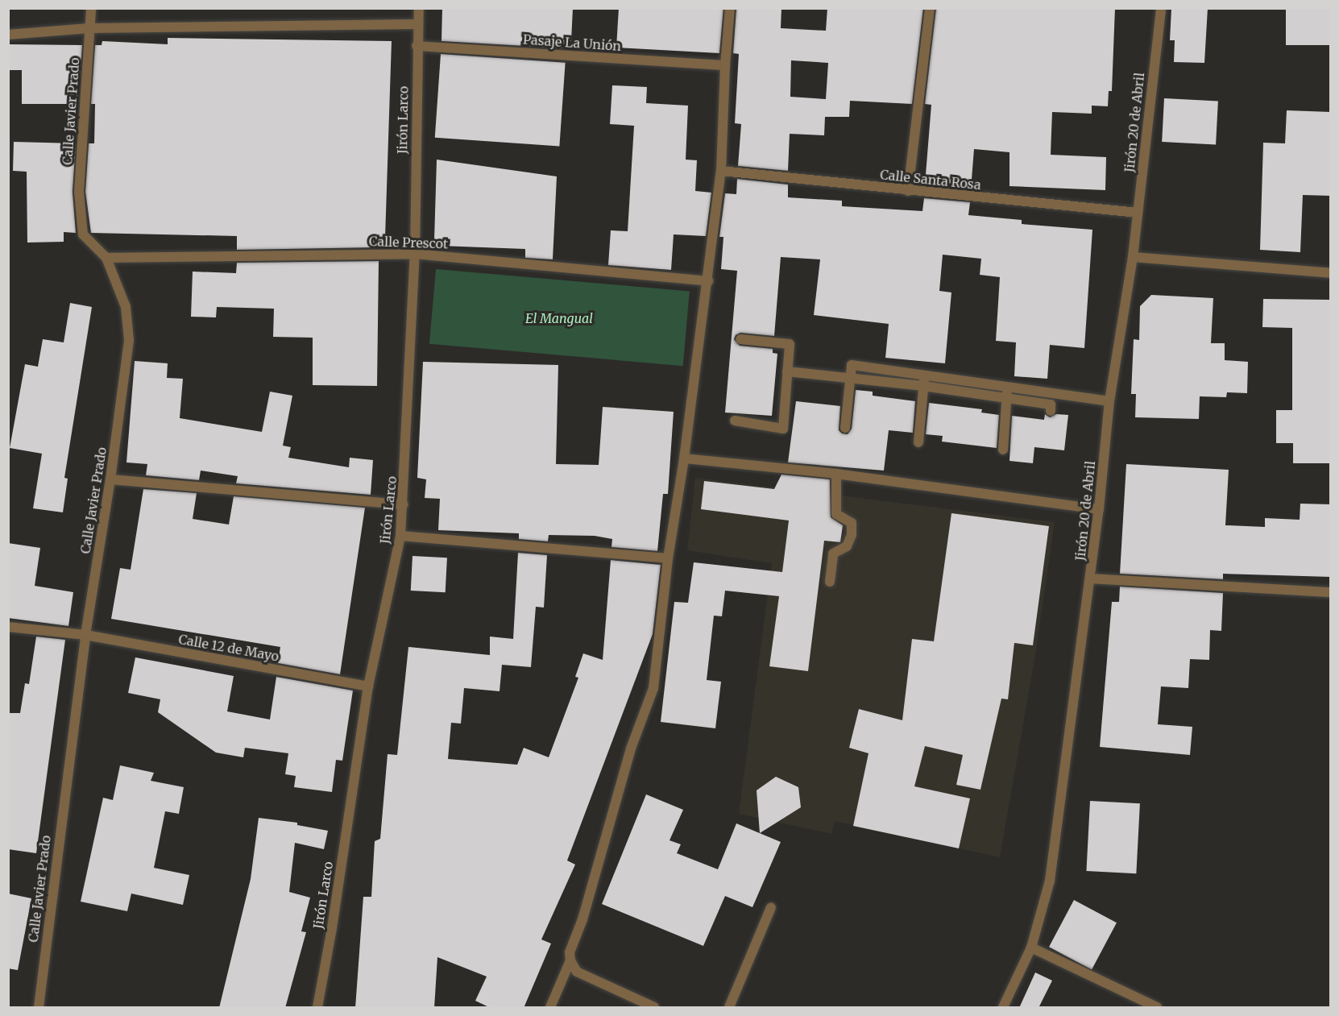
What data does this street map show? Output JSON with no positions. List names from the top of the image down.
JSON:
{
  "streets": {
    "street": [
      "Pasaje La Unión",
      "Calle Javier Prado",
      "Jirón Larco",
      "Jirón 20 de Abril",
      "Calle Santa Rosa",
      "Calle Prescot",
      "Calle 12 de Mayo"
    ]
  },
  "crossings": [
    ["Pasaje La Unión", "Jirón Larco"],
    ["Calle Javier Prado", "Calle Prescot"],
    ["Calle Javier Prado", "Calle 12 de Mayo"],
    ["Jirón Larco", "Calle Prescot"],
    ["Jirón Larco", "Calle 12 de Mayo"],
    ["Jirón 20 de Abril", "Calle Santa Rosa"]
  ],
  "parks": ["El Mangual"]
}
